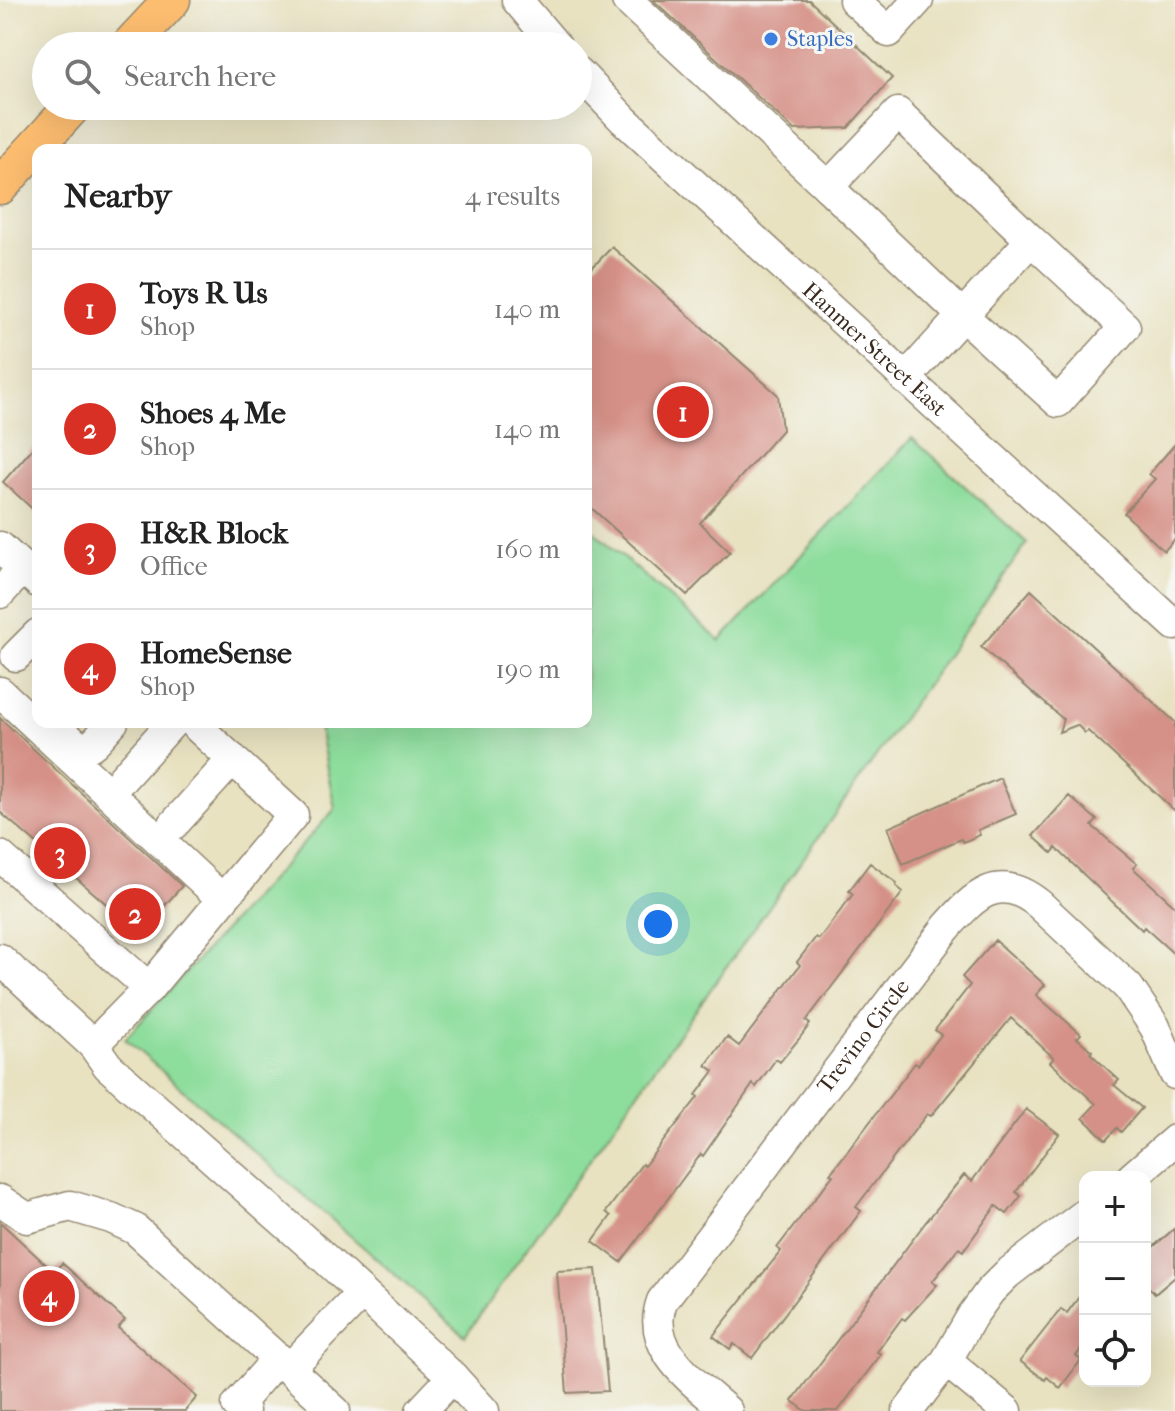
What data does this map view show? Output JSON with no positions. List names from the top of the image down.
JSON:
{
  "streets": {
    "street": ["Hanmer Street East", "Trevino Circle"]
  },
  "places": ["Staples"],
  "page": {
    "search": "Search here",
    "heading": ["Nearby", "4 results"],
    "list": [
      {
        "mark": "1",
        "name": "Toys R Us",
        "note": "Shop",
        "value": "140 m"
      },
      {
        "mark": "2",
        "name": "Shoes 4 Me",
        "note": "Shop",
        "value": "140 m"
      },
      {
        "mark": "3",
        "name": "H&R Block",
        "note": "Office",
        "value": "160 m"
      },
      {
        "mark": "4",
        "name": "HomeSense",
        "note": "Shop",
        "value": "190 m"
      }
    ],
    "pins": [
      "1",
      "3",
      "2",
      "4"
    ],
    "map_buttons": ["+", "−"]
  }
}
